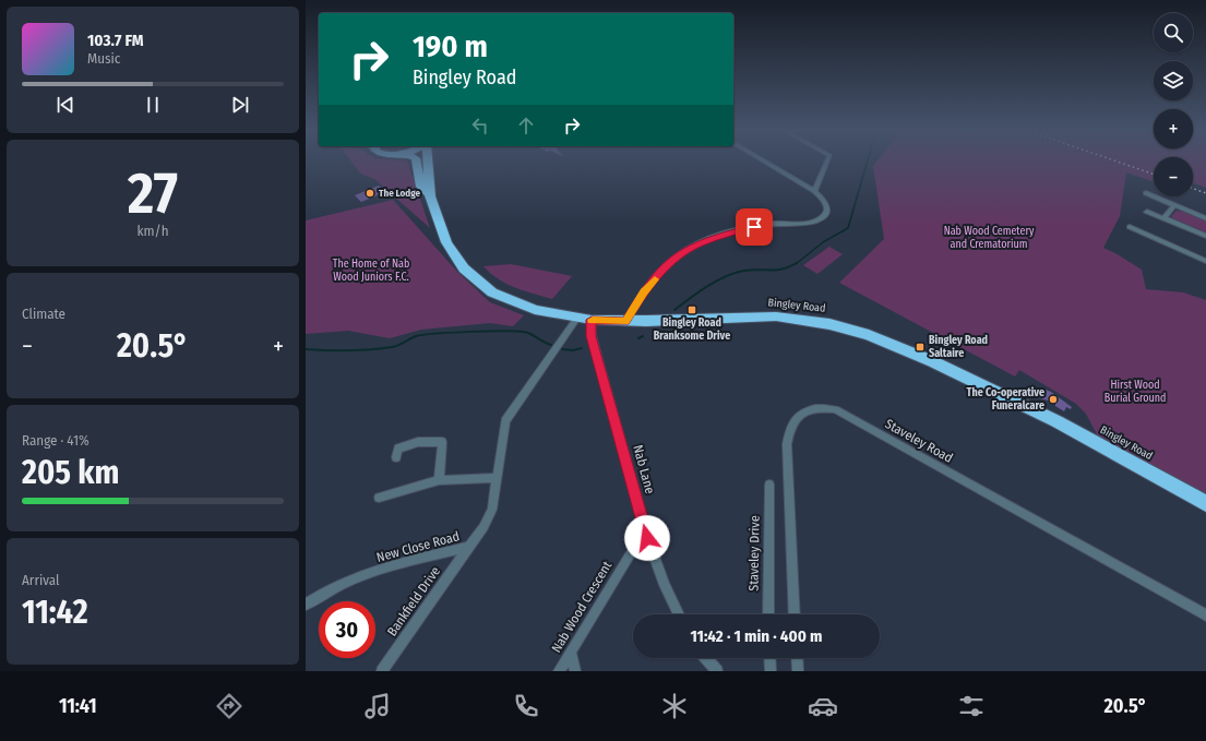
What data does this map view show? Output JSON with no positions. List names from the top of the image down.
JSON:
{
  "streets": {
    "highway": ["Bingley Road"],
    "street": [
      "Staveley Road",
      "Nab Lane",
      "New Close Road",
      "Staveley Drive",
      "Bankfield Drive",
      "Nab Wood Crescent"
    ]
  },
  "crossings": [
    ["Bingley Road", "Nab Lane"],
    ["Bingley Road", "New Close Road"],
    ["Nab Lane", "Nab Wood Crescent"],
    ["New Close Road", "Bankfield Drive"]
  ],
  "parks": ["Nab Wood Cemetery and Crematorium", "The Home of Nab Wood Juniors F.C.", "Hirst Wood Burial Ground"],
  "places": {
    "other": ["The Lodge", "The Co-operative Funeralcare"],
    "transit": ["Bingley Road Branksome Drive", "Bingley Road Saltaire"]
  },
  "page": {
    "map_buttons": ["+", "−"],
    "turn": ["190 m", "Bingley Road"],
    "song": ["103.7 FM", "Music"],
    "tile": [
      ["27", "km/h"],
      "Climate",
      ["Range · 41%", "205 km"],
      ["Arrival", "11:42"]
    ],
    "heat": ["−", "20.5°", "+"],
    "limit": "30",
    "trip": "11:42 · 1 min · 400 m",
    "tabs": ["11:41", "20.5°"]
  }
}
